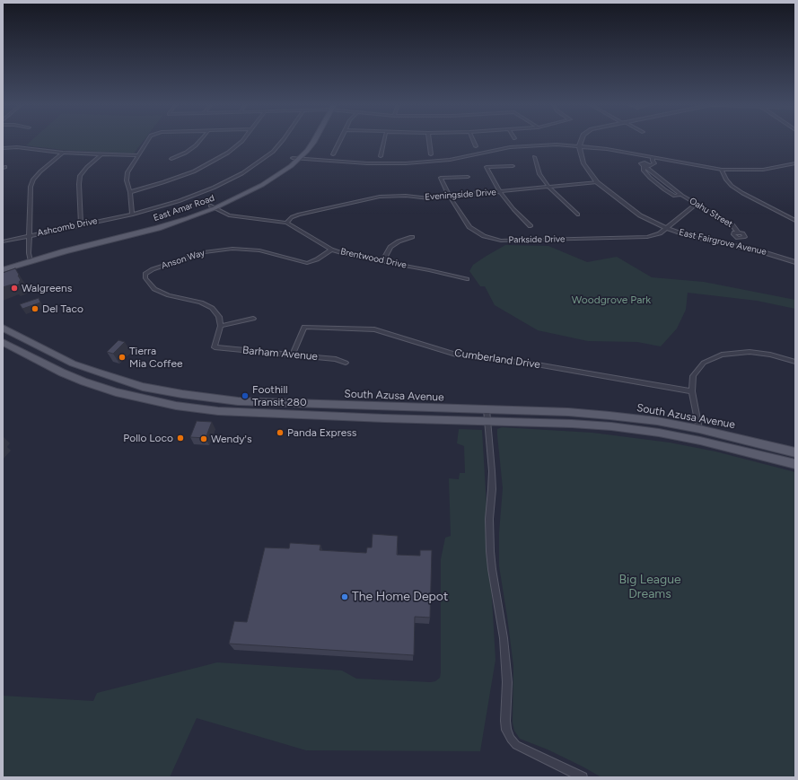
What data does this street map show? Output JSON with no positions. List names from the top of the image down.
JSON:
{
  "streets": {
    "main road": ["East Amar Road", "South Azusa Avenue"],
    "street": [
      "Eveningside Drive",
      "Oahu Street",
      "Ashcomb Drive",
      "Parkside Drive",
      "East Fairgrove Avenue",
      "Brentwood Drive",
      "Anson Way",
      "Barham Avenue",
      "Cumberland Drive"
    ]
  },
  "crossings": [
    ["Eveningside Drive", "Parkside Drive"],
    ["Eveningside Drive", "East Fairgrove Avenue"],
    ["Eveningside Drive", "Brentwood Drive"],
    ["Oahu Street", "Parkside Drive"],
    ["Parkside Drive", "East Fairgrove Avenue"],
    ["Brentwood Drive", "Anson Way"],
    ["Anson Way", "Barham Avenue"],
    ["Barham Avenue", "Cumberland Drive"]
  ],
  "parks": ["Woodgrove Park", "Big League Dreams"],
  "places": [
    "Walgreens",
    "Del Taco",
    "Tierra Mia Coffee",
    "Foothill Transit 280",
    "Panda Express",
    "Pollo Loco",
    "Wendy's",
    "The Home Depot"
  ]
}
